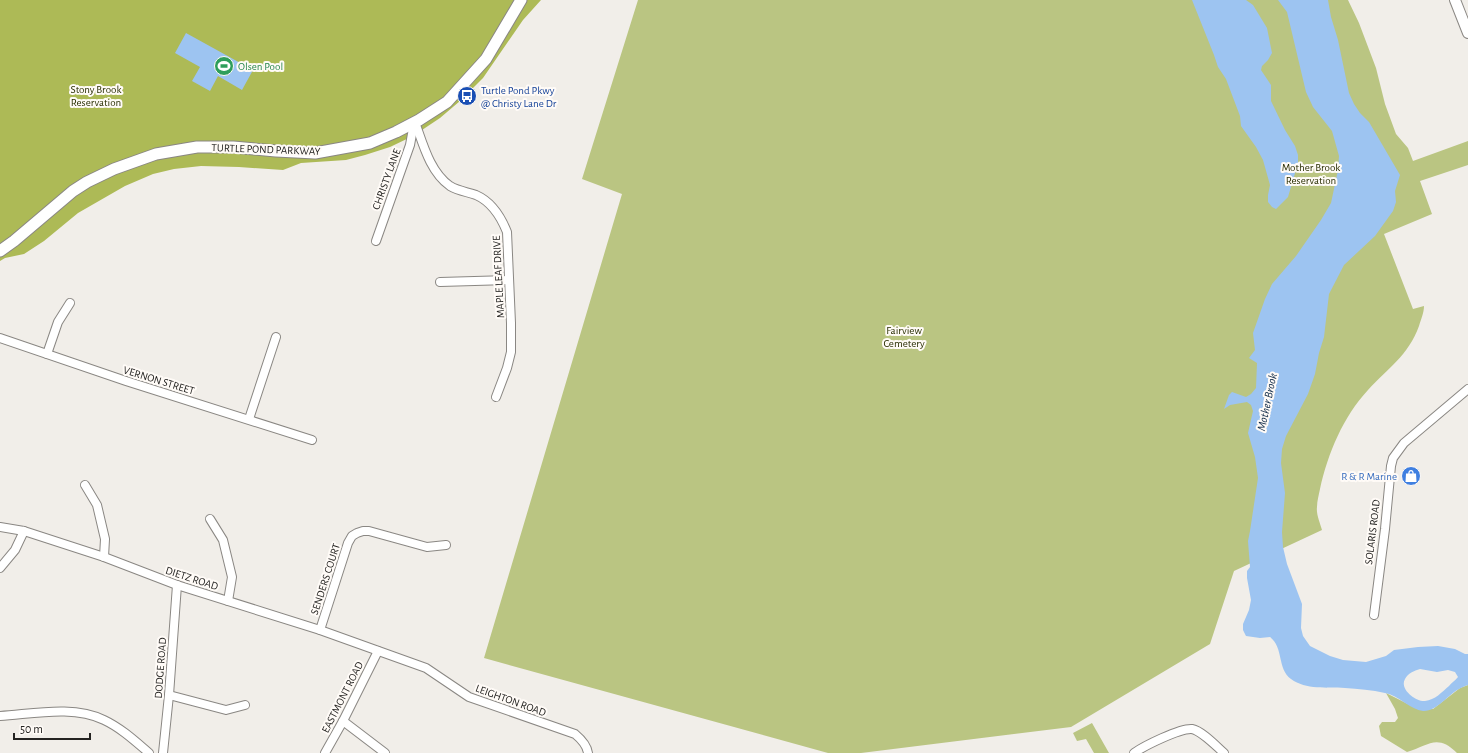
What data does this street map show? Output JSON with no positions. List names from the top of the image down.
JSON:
{
  "streets": {
    "main road": ["TURTLE POND PARKWAY"],
    "street": [
      "CHRISTY LANE",
      "MAPLE LEAF DRIVE",
      "VERNON STREET",
      "SOLARIS ROAD",
      "DIETZ ROAD",
      "SENDERS COURT",
      "DODGE ROAD",
      "EASTMONT ROAD",
      "LEIGHTON ROAD"
    ]
  },
  "crossings": [
    ["TURTLE POND PARKWAY", "CHRISTY LANE"],
    ["TURTLE POND PARKWAY", "MAPLE LEAF DRIVE"],
    ["CHRISTY LANE", "MAPLE LEAF DRIVE"],
    ["DIETZ ROAD", "SENDERS COURT"],
    ["DIETZ ROAD", "DODGE ROAD"],
    ["DIETZ ROAD", "EASTMONT ROAD"],
    ["DIETZ ROAD", "LEIGHTON ROAD"],
    ["EASTMONT ROAD", "LEIGHTON ROAD"]
  ],
  "water": ["Mother Brook"],
  "parks": ["Stony Brook Reservation", "Mother Brook Reservation", "Fairview Cemetery"],
  "places": {
    "sports": ["Olsen Pool"],
    "bus stop": ["Turtle Pond Pkwy @ Christy Lane Dr"],
    "shop": ["R & R Marine"]
  },
  "scale_bar": "50 m"
}
